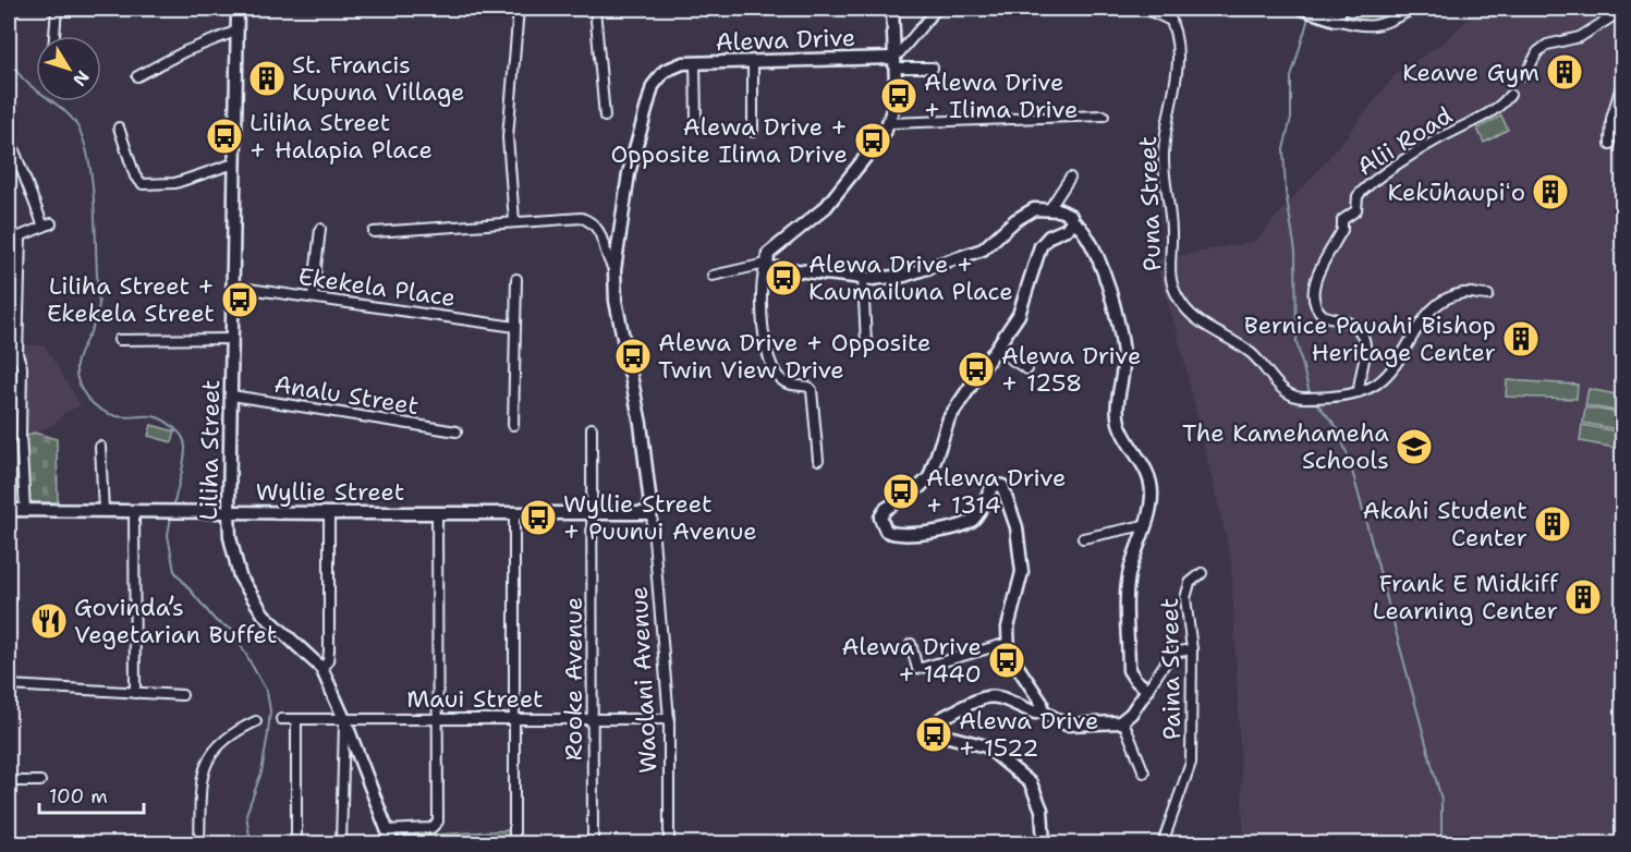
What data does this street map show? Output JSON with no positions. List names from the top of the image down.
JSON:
{
  "streets": {
    "street": [
      "Alewa Drive",
      "Alii Road",
      "Puna Street",
      "Ekekela Place",
      "Analu Street",
      "Liliha Street",
      "Wyllie Street",
      "Paina Street",
      "Rooke Avenue",
      "Waolani Avenue",
      "Maui Street"
    ]
  },
  "crossings": [
    ["Alewa Drive", "Wyllie Street"],
    ["Alewa Drive", "Waolani Avenue"],
    ["Alii Road", "Puna Street"],
    ["Ekekela Place", "Liliha Street"],
    ["Analu Street", "Liliha Street"],
    ["Liliha Street", "Wyllie Street"],
    ["Liliha Street", "Maui Street"],
    ["Wyllie Street", "Rooke Avenue"],
    ["Wyllie Street", "Waolani Avenue"],
    ["Rooke Avenue", "Maui Street"],
    ["Waolani Avenue", "Maui Street"]
  ],
  "places": {
    "building": [
      "Keawe Gym",
      "St. Francis Kupuna Village",
      "Kekūhaupiʻo",
      "Bernice Pauahi Bishop Heritage Center",
      "Akahi Student Center",
      "Frank E Midkiff Learning Center"
    ],
    "bus stop": [
      "Alewa Drive + Ilima Drive",
      "Liliha Street + Halapia Place",
      "Alewa Drive + Opposite Ilima Drive",
      "Alewa Drive + Kaumailuna Place",
      "Liliha Street + Ekekela Street",
      "Alewa Drive + Opposite Twin View Drive",
      "Alewa Drive + 1258",
      "Alewa Drive + 1314",
      "Wyllie Street + Puunui Avenue",
      "Alewa Drive + 1440",
      "Alewa Drive + 1522"
    ],
    "school or university": ["The Kamehameha Schools"],
    "restaurant": ["Govinda’s Vegetarian Buffet"]
  },
  "scale_bar": "100 m",
  "north": "bottom right"
}
